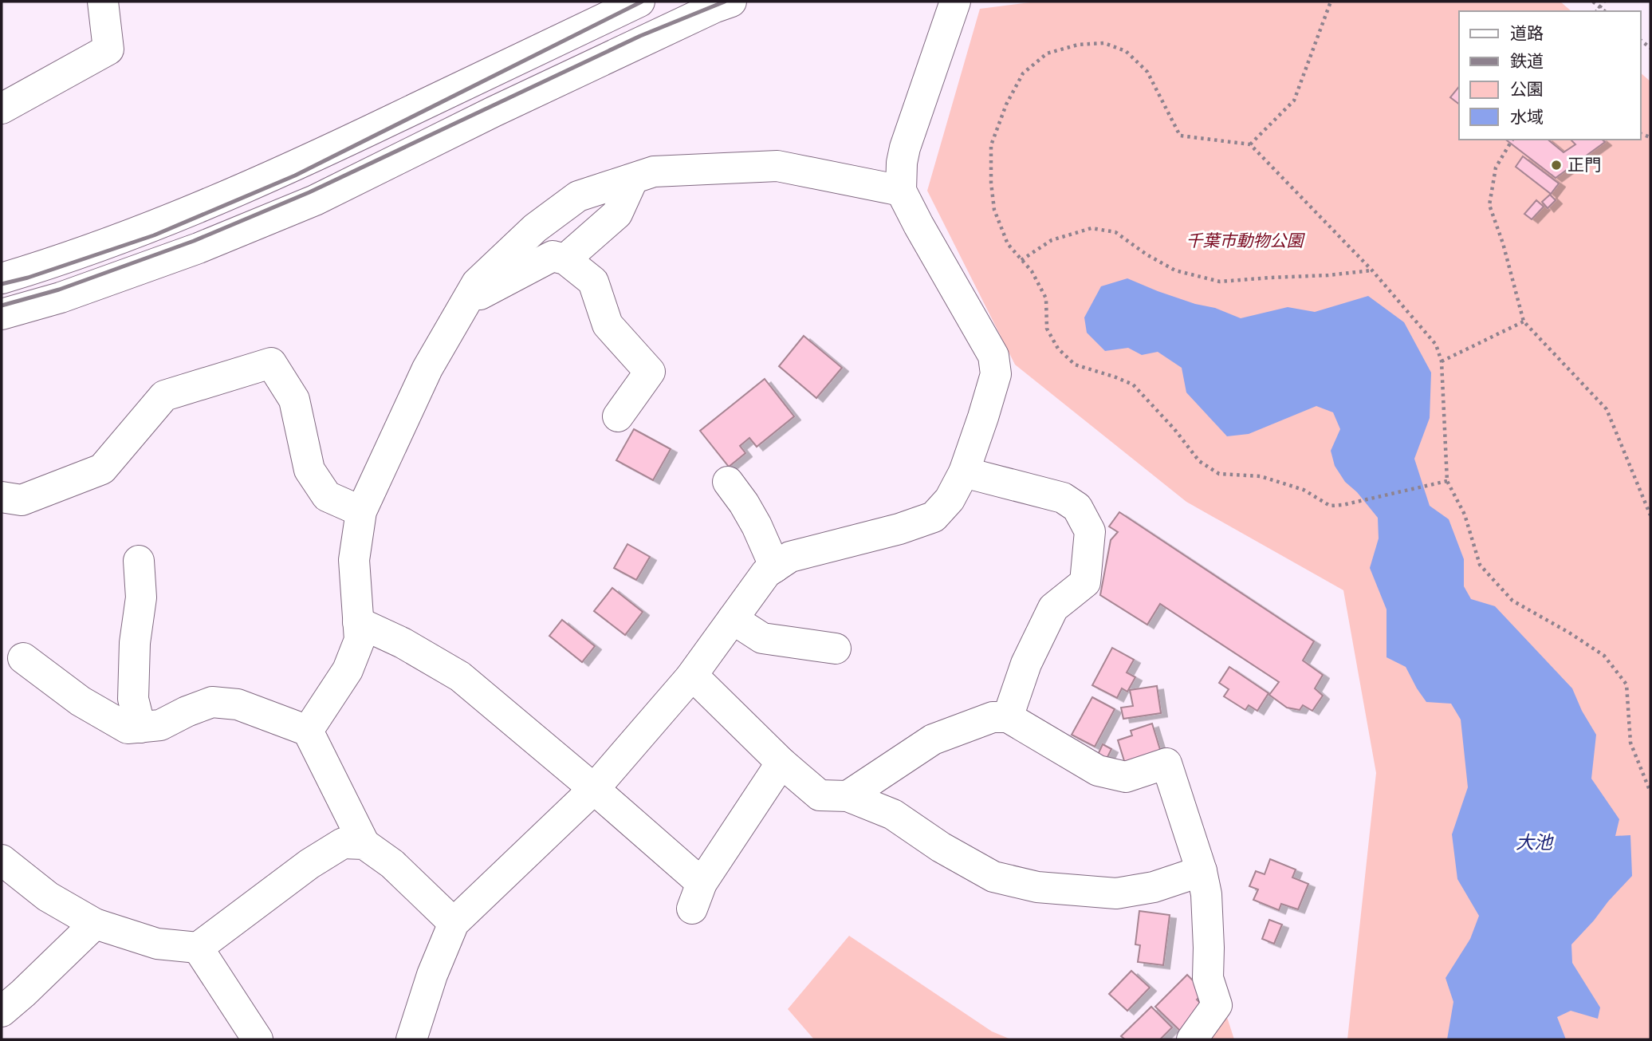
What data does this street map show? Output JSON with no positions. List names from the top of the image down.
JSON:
{
  "water": ["大池"],
  "parks": ["千葉市動物公園"],
  "places": ["正門"],
  "legend": [
    "道路",
    "鉄道",
    "公園",
    "水域"
  ]
}
